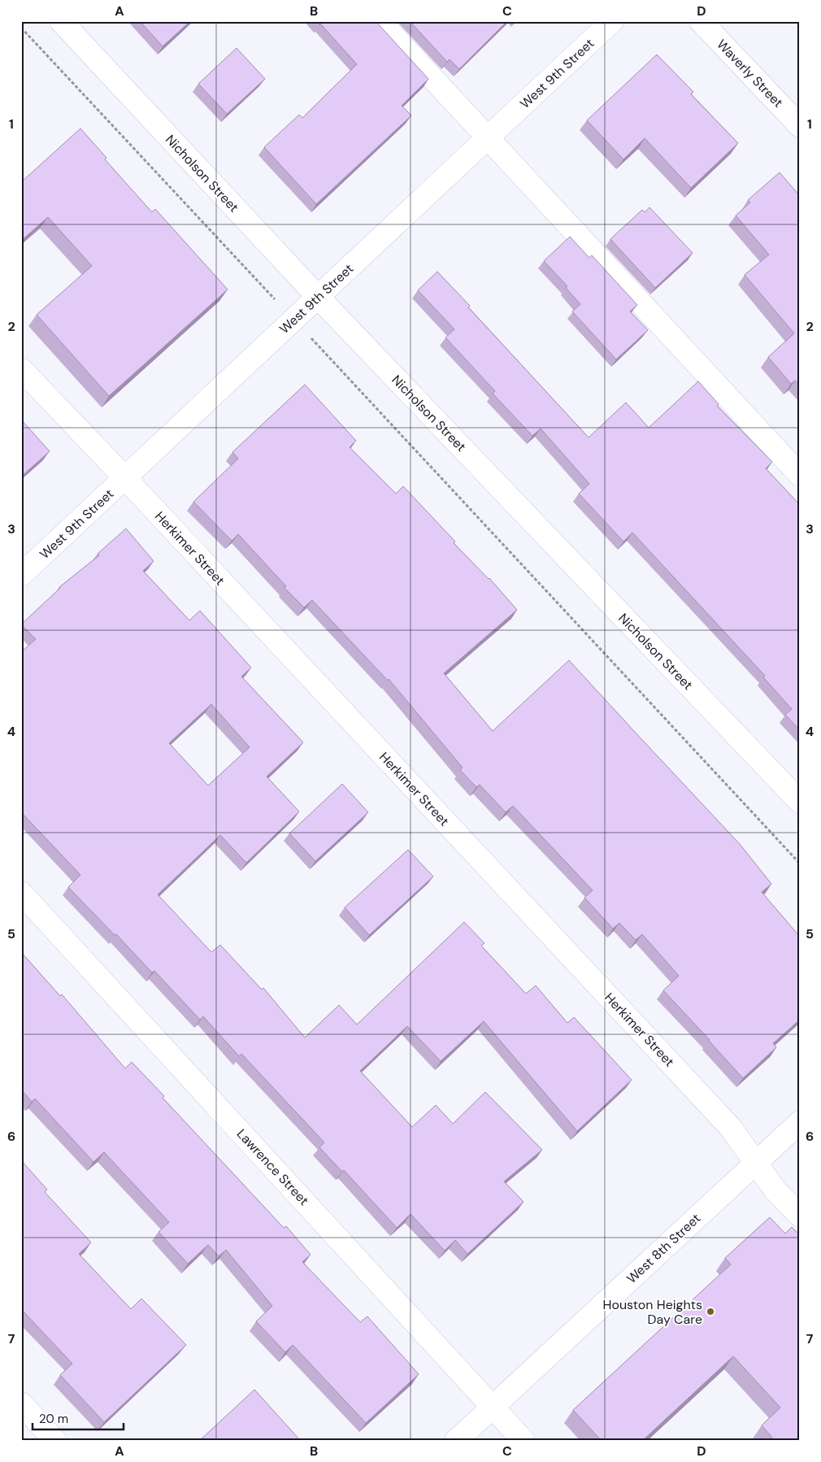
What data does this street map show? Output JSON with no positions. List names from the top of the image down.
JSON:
{
  "streets": {
    "street": [
      "West 9th Street",
      "Waverly Street",
      "Nicholson Street",
      "Herkimer Street",
      "Lawrence Street",
      "West 8th Street"
    ]
  },
  "crossings": [
    ["West 9th Street", "Nicholson Street"],
    ["West 9th Street", "Herkimer Street"],
    ["Herkimer Street", "West 8th Street"],
    ["Lawrence Street", "West 8th Street"]
  ],
  "places": ["Houston Heights Day Care"],
  "scale_bar": "20 m",
  "grid": {
    "columns": [
      "A",
      "B",
      "C",
      "D"
    ],
    "rows": [
      "1",
      "2",
      "3",
      "4",
      "5",
      "6",
      "7"
    ]
  }
}
